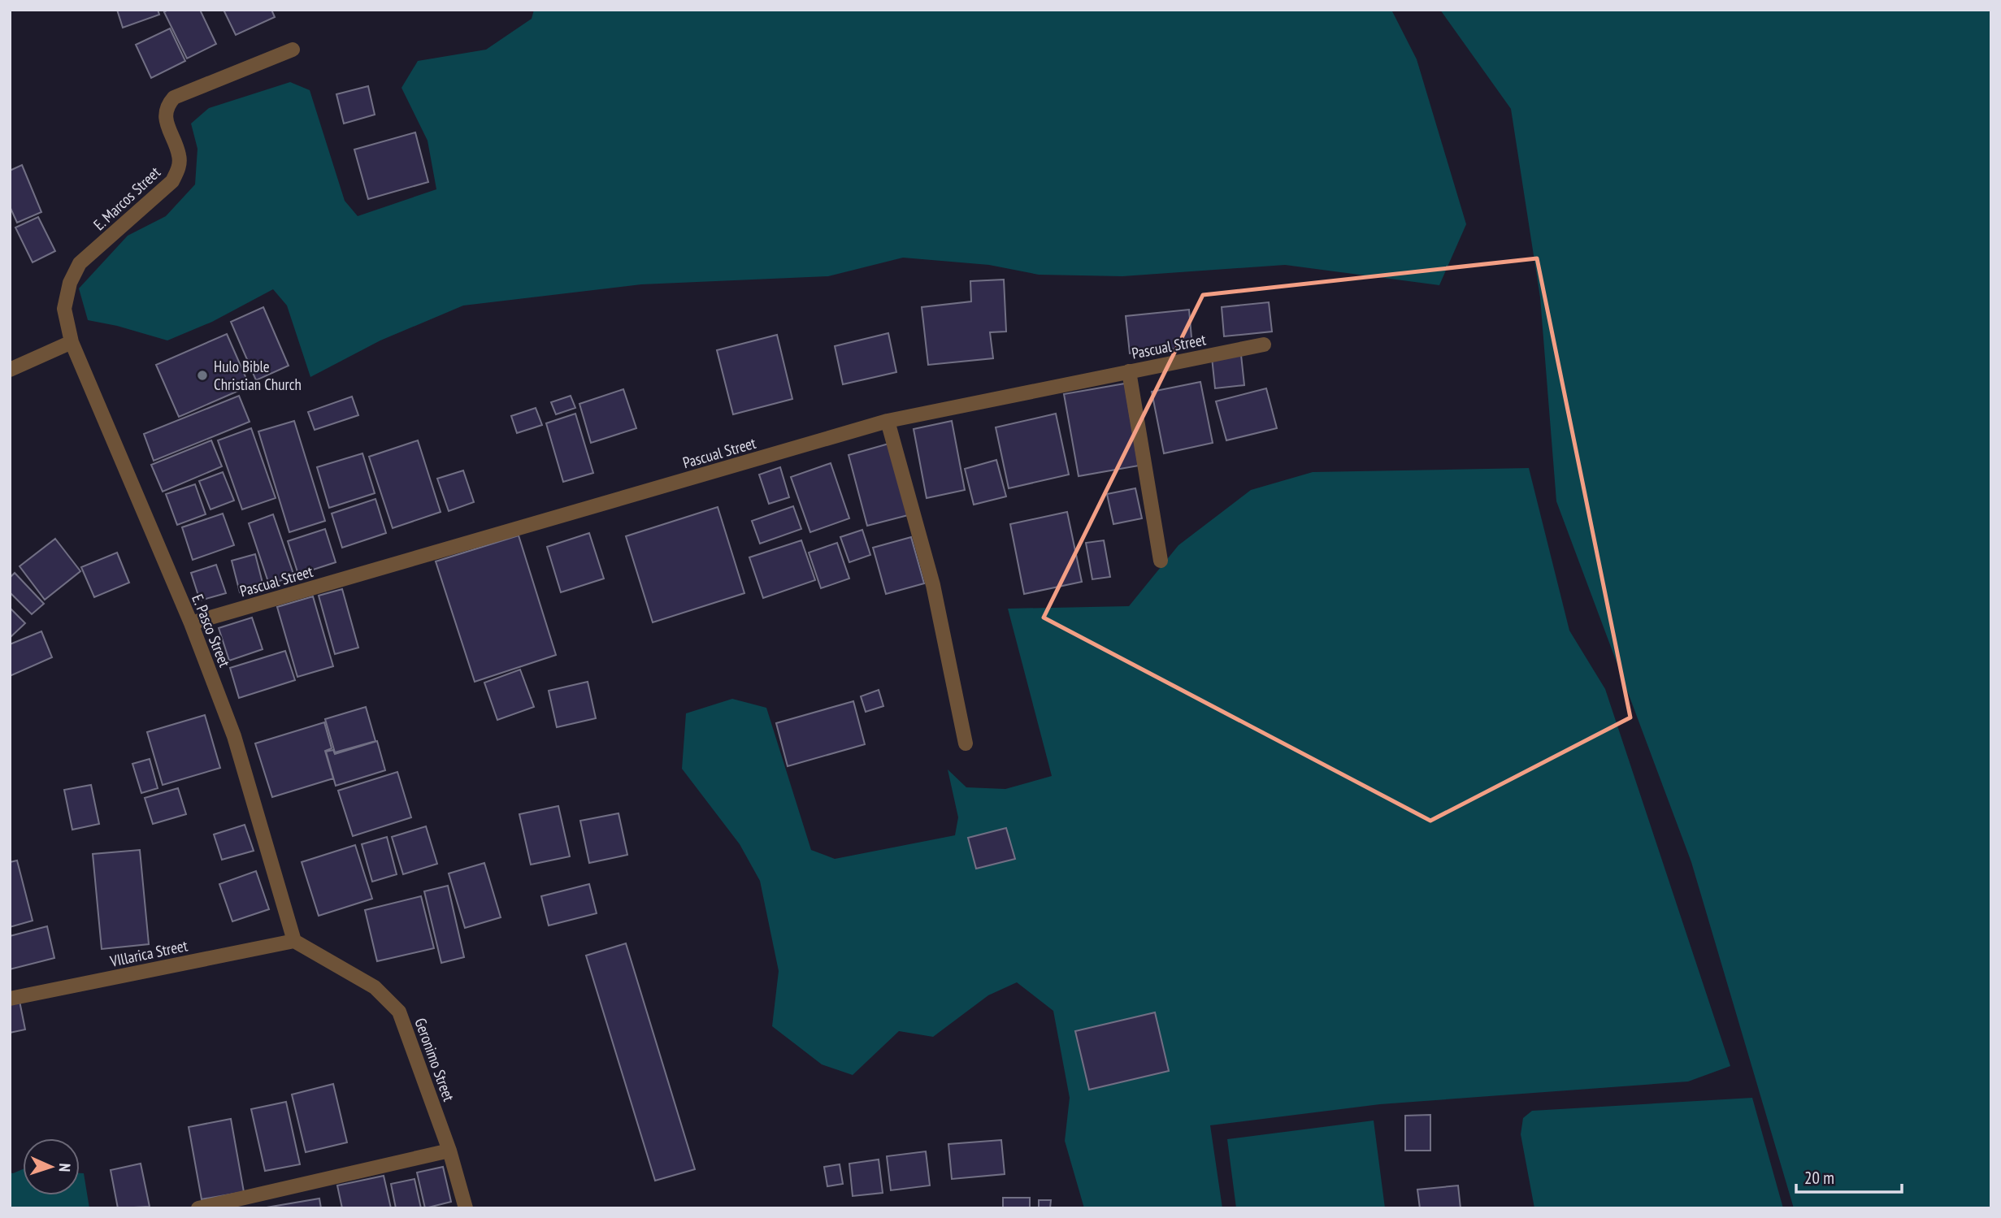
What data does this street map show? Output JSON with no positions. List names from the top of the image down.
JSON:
{
  "streets": {
    "street": [
      "E. Marcos Street",
      "Pascual Street",
      "E. Pasco Street",
      "VIllarica Street",
      "Geronimo Street"
    ]
  },
  "crossings": [
    ["E. Marcos Street", "E. Pasco Street"],
    ["Pascual Street", "E. Pasco Street"],
    ["E. Pasco Street", "VIllarica Street"],
    ["E. Pasco Street", "Geronimo Street"],
    ["VIllarica Street", "Geronimo Street"]
  ],
  "places": ["Hulo Bible Christian Church"],
  "scale_bar": "20 m",
  "north": "right"
}
